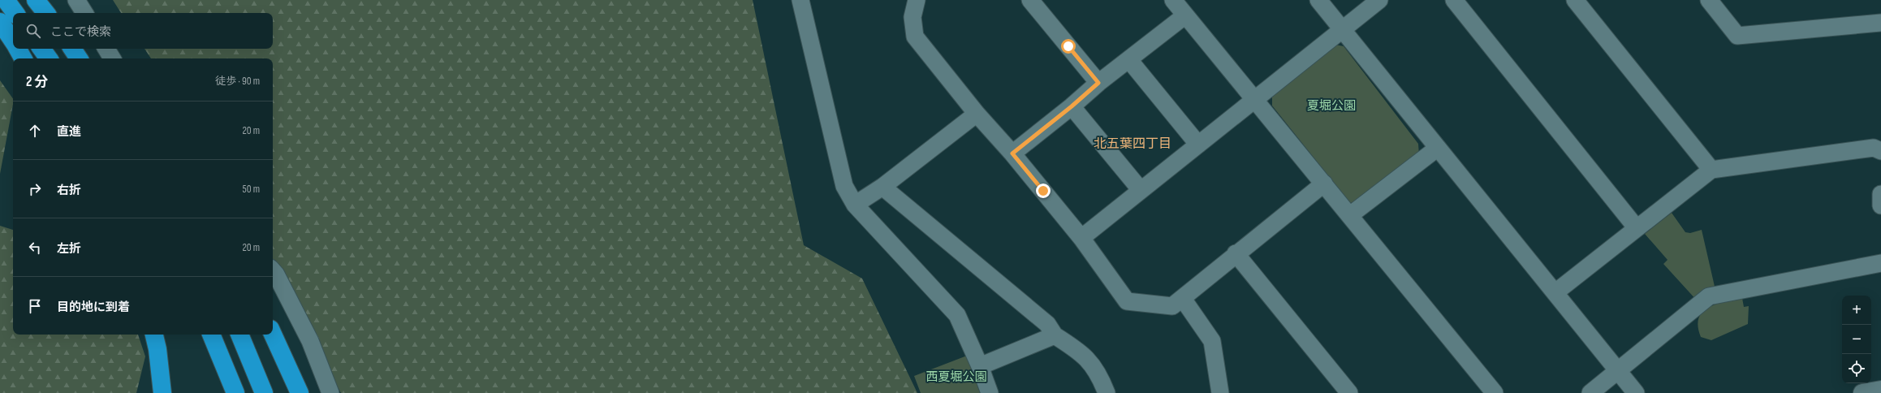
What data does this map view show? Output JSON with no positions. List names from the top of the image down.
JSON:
{
  "districts": ["北五葉四丁目"],
  "parks": ["夏堀公園", "西夏堀公園"],
  "page": {
    "search": "ここで検索",
    "heading": ["2 分", "徒歩 · 90 m"],
    "list": [
      ["直進", "20 m"],
      ["右折", "50 m"],
      ["左折", "20 m"],
      "目的地に到着"
    ],
    "map_buttons": ["+", "−"]
  }
}
